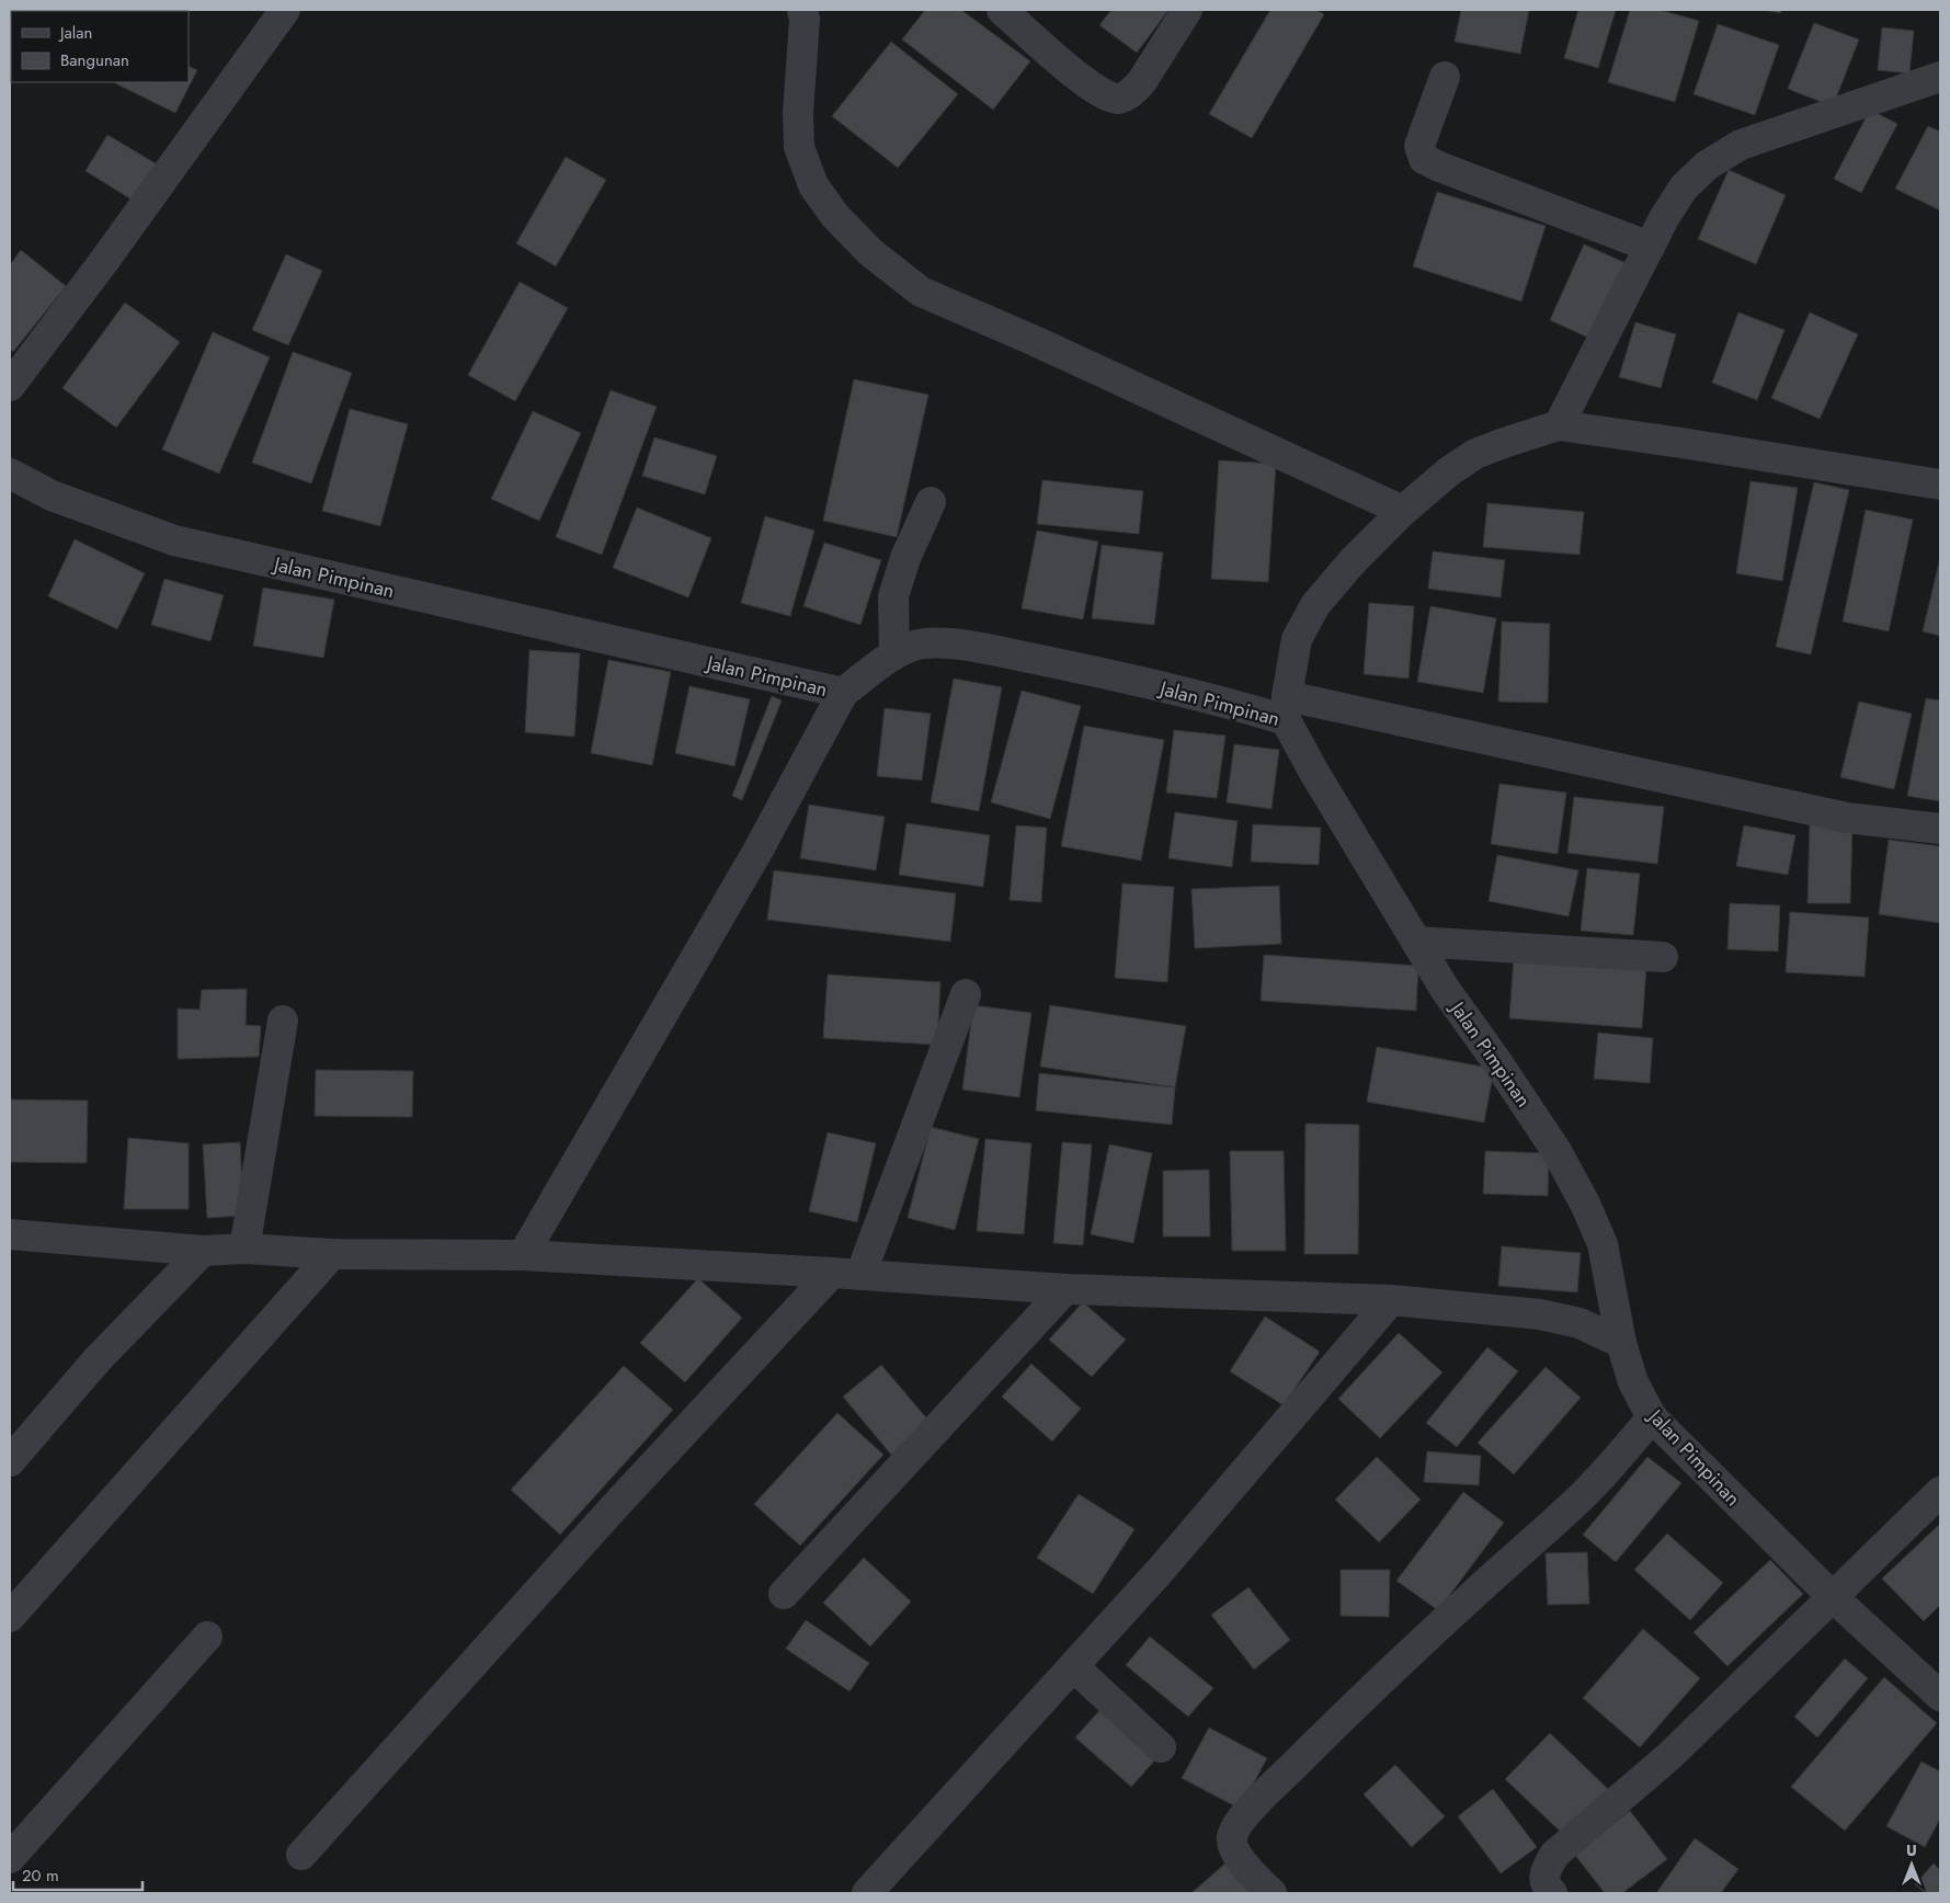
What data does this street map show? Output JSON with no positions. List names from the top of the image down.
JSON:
{
  "streets": {
    "street": ["Jalan Pimpinan"]
  },
  "legend": ["Jalan", "Bangunan"],
  "scale_bar": "20 m",
  "north": "top"
}
